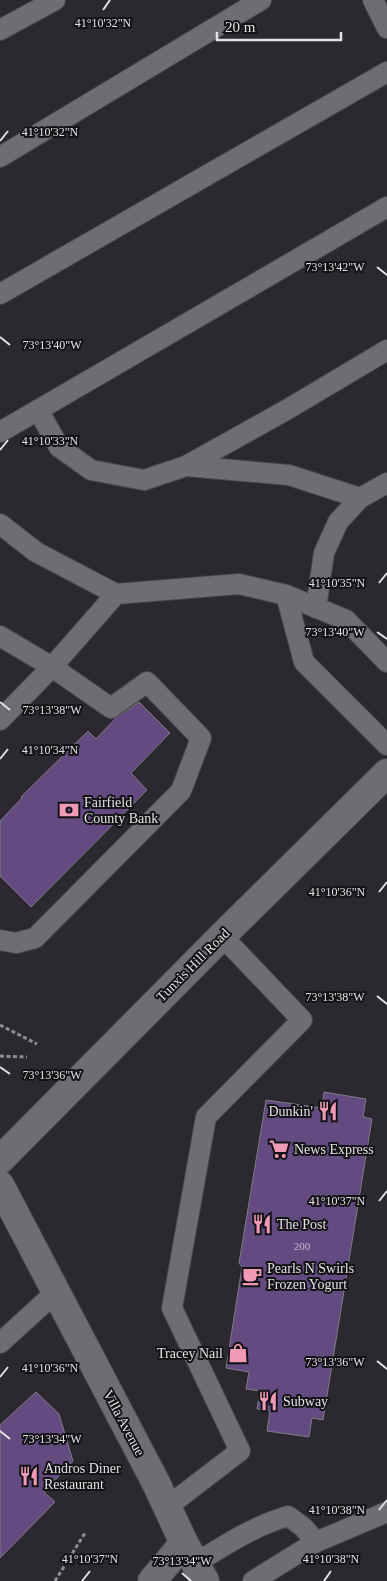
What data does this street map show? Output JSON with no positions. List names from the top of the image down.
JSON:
{
  "streets": {
    "main road": ["Tunxis Hill Road", "Villa Avenue"]
  },
  "places": {
    "bank": ["Fairfield County Bank"],
    "restaurant": [
      "Dunkin'",
      "The Post",
      "Subway",
      "Andros Diner Restaurant"
    ],
    "supermarket": ["News Express"],
    "cafe": ["Pearls N Swirls Frozen Yogurt"],
    "shop": ["Tracey Nail"]
  },
  "house_numbers": ["200"],
  "scale_bar": "20 m",
  "coordinates": [
    "41°10'32\"N",
    "73°13'42\"W",
    "73°13'40\"W",
    "41°10'33\"N",
    "41°10'35\"N",
    "73°13'38\"W",
    "41°10'34\"N",
    "41°10'36\"N",
    "73°13'36\"W",
    "41°10'37\"N",
    "73°13'34\"W",
    "41°10'38\"N"
  ]
}
